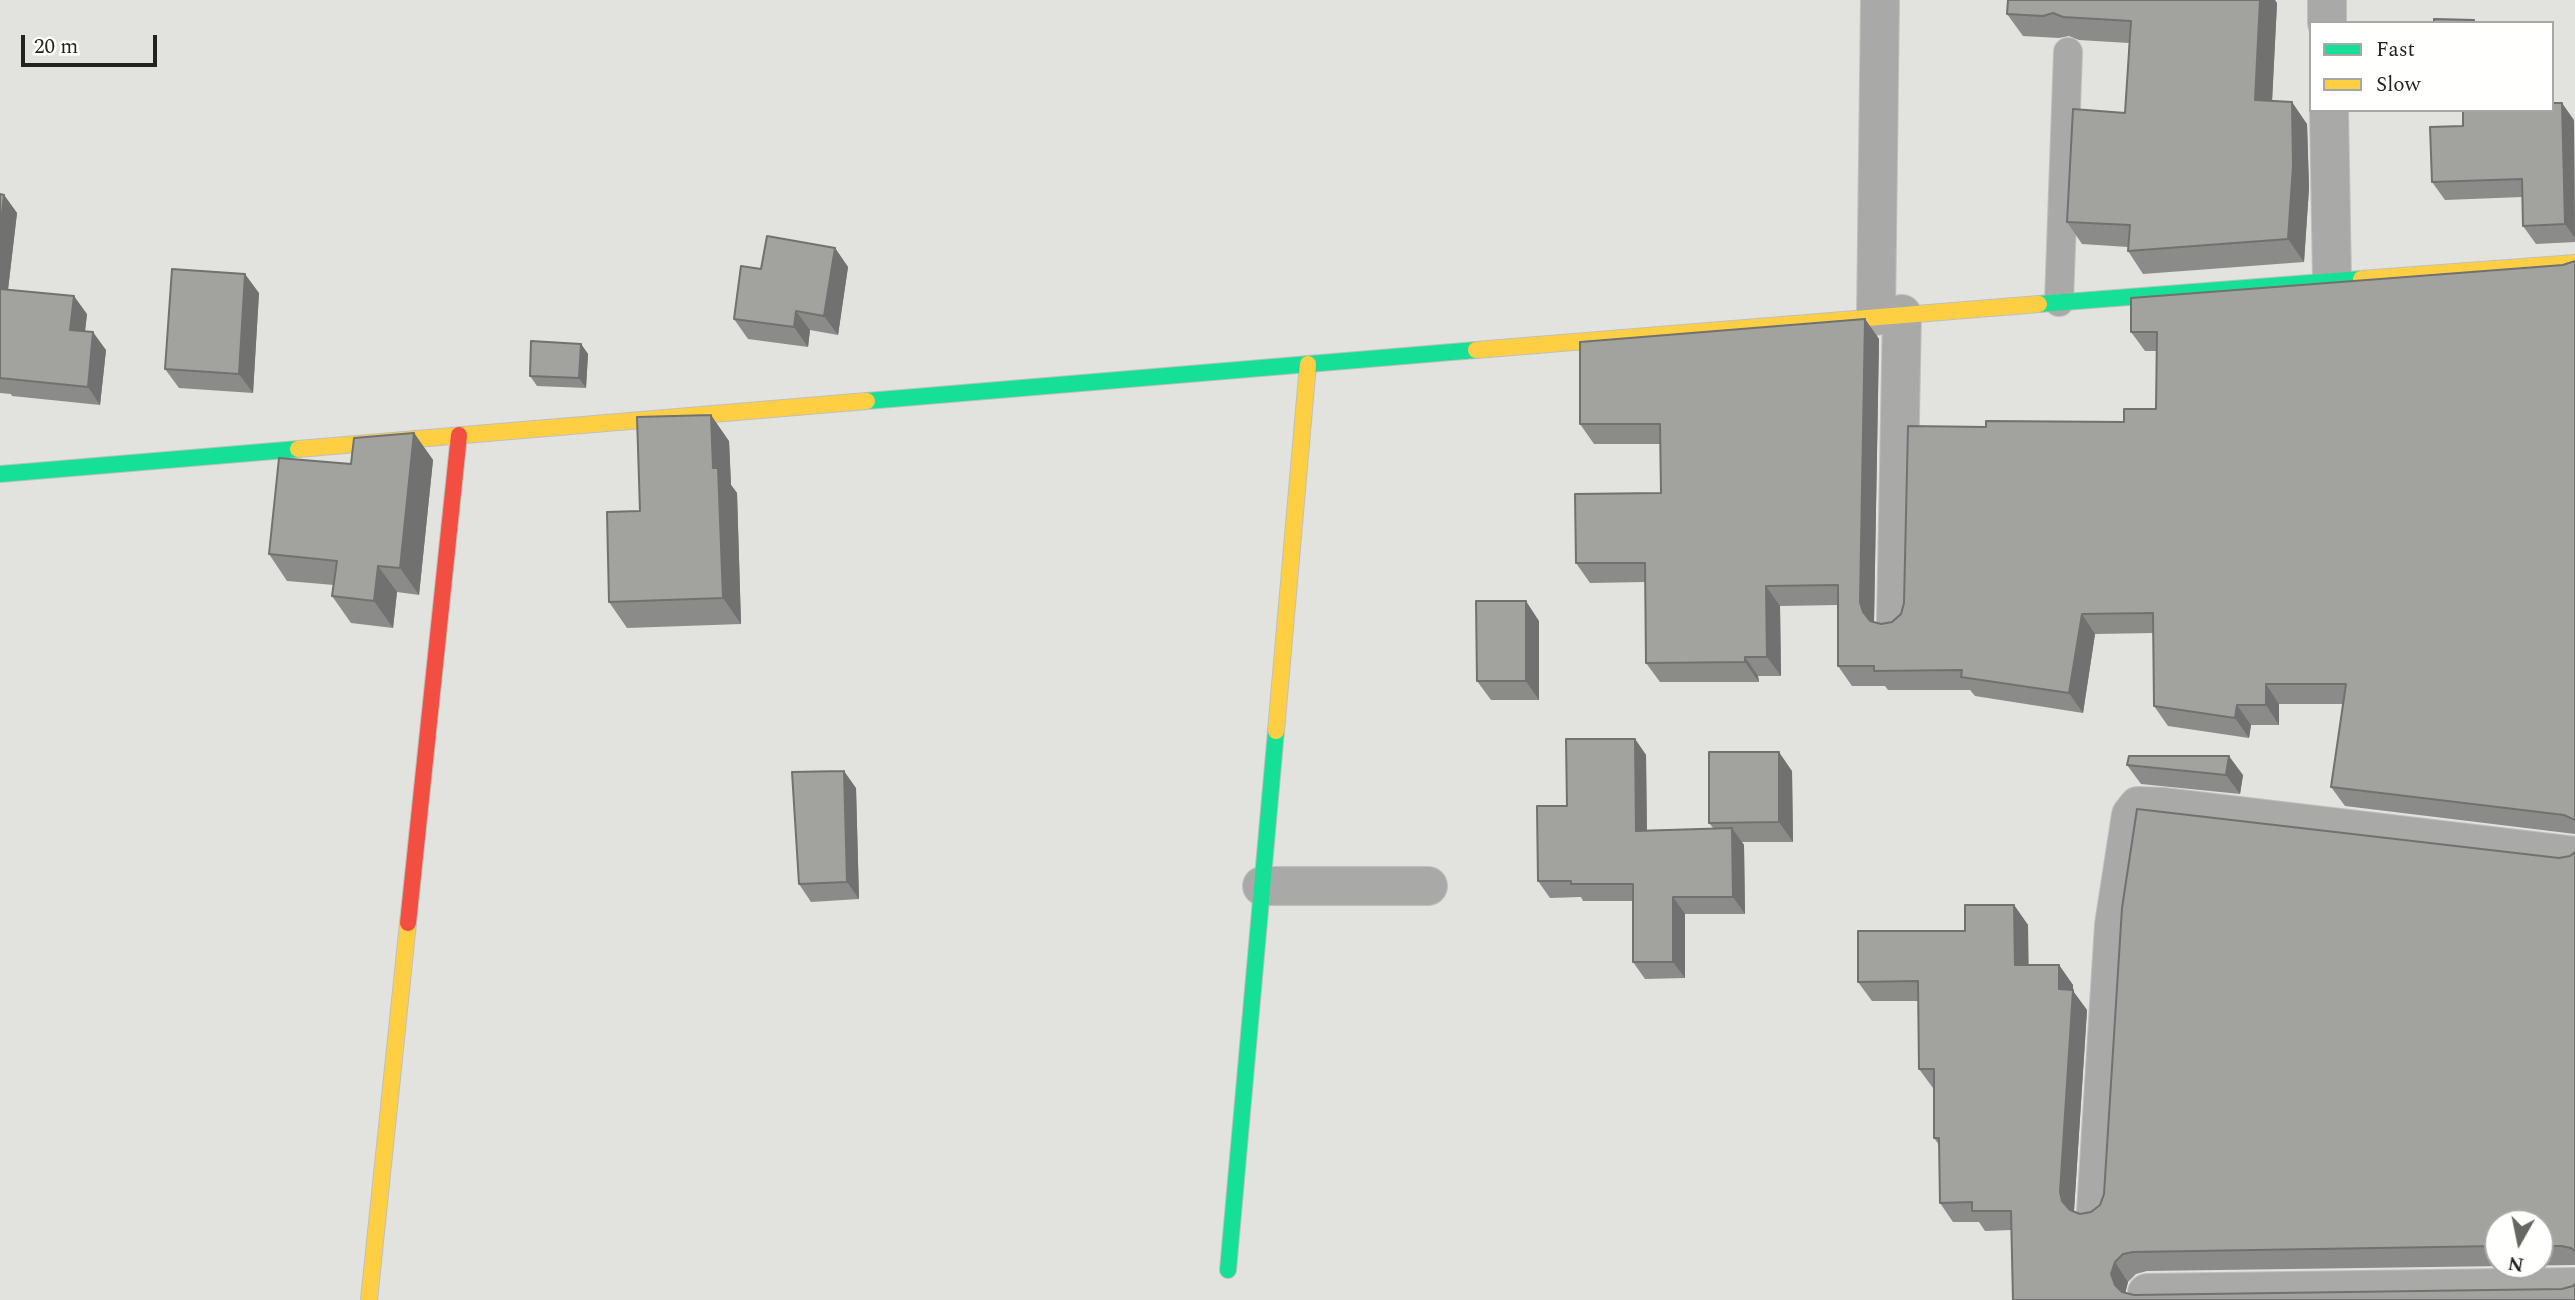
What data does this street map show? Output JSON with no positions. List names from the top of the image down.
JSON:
{
  "legend": ["Fast", "Slow"],
  "scale_bar": "20 m",
  "north": "bottom"
}
